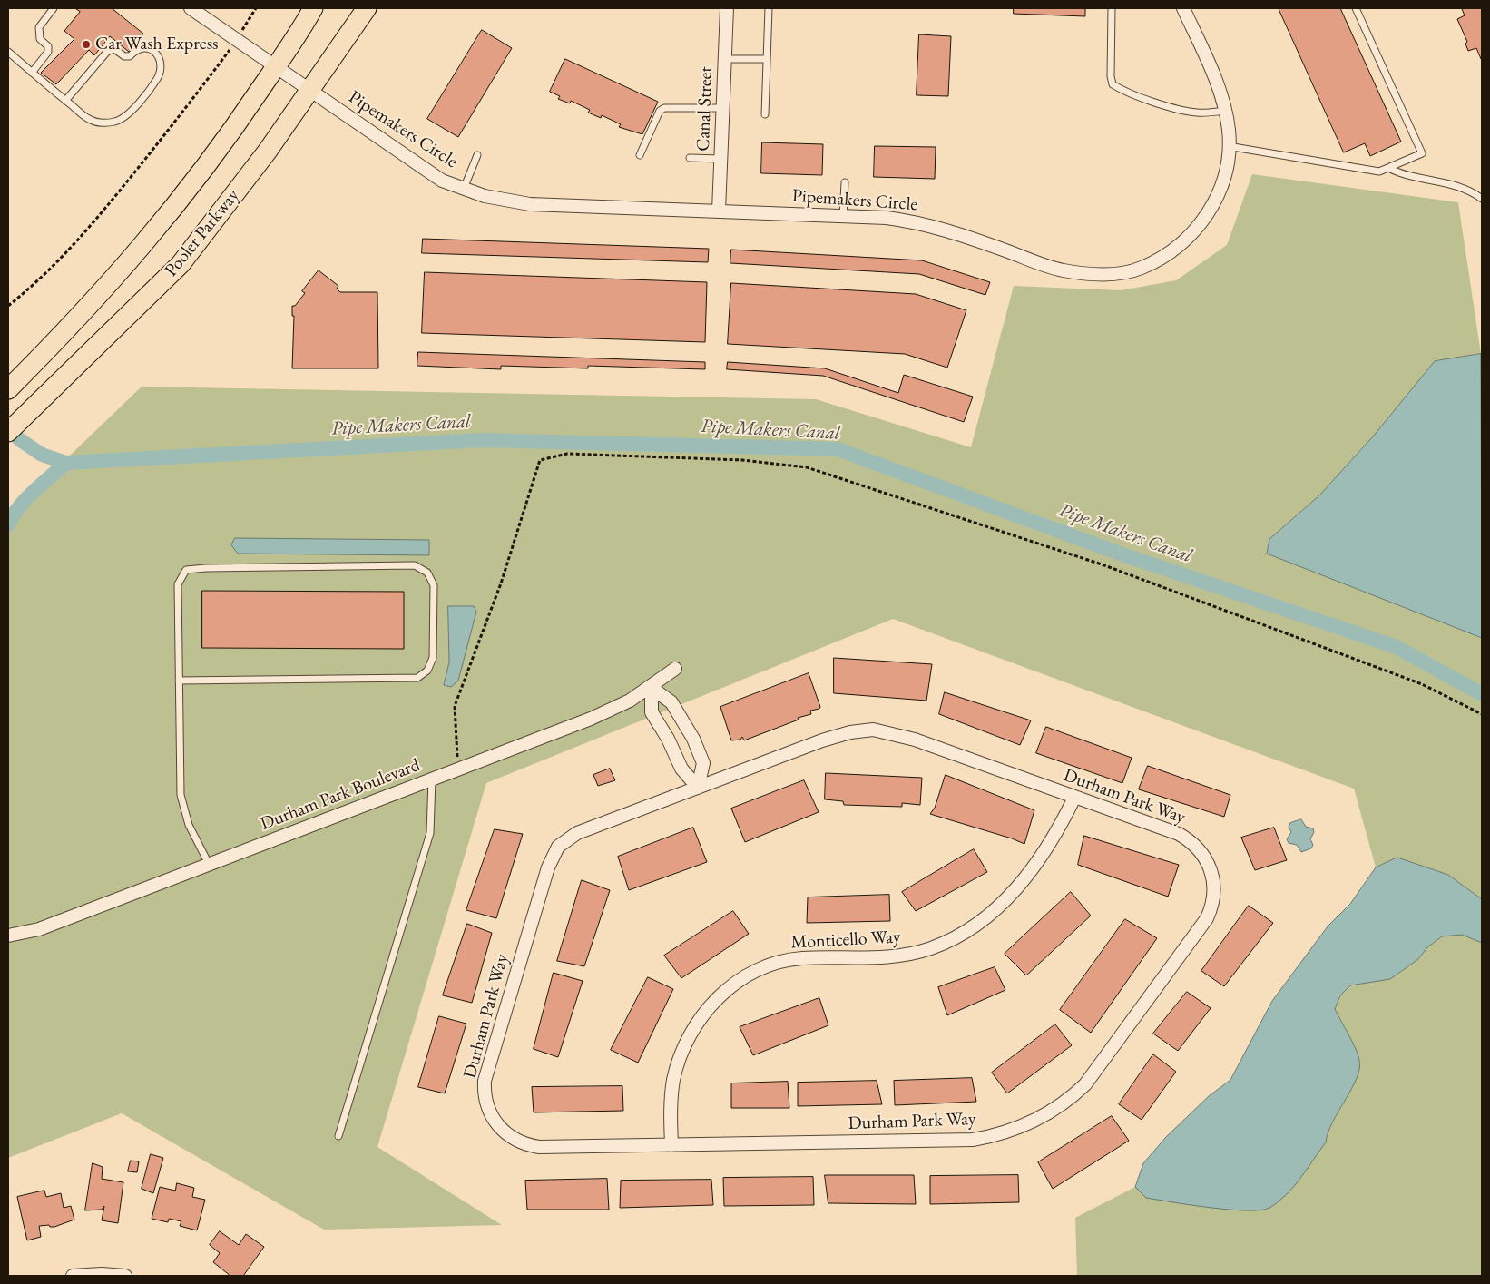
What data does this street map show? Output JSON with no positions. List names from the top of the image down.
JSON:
{
  "streets": {
    "main road": ["Pooler Parkway"],
    "street": [
      "Canal Street",
      "Pipemakers Circle",
      "Durham Park Boulevard",
      "Durham Park Way",
      "Monticello Way"
    ]
  },
  "crossings": [
    ["Canal Street", "Pipemakers Circle"],
    ["Pipemakers Circle", "Pooler Parkway"],
    ["Durham Park Way", "Monticello Way"]
  ],
  "water": ["Pipe Makers Canal"],
  "places": ["Car Wash Express"]
}
